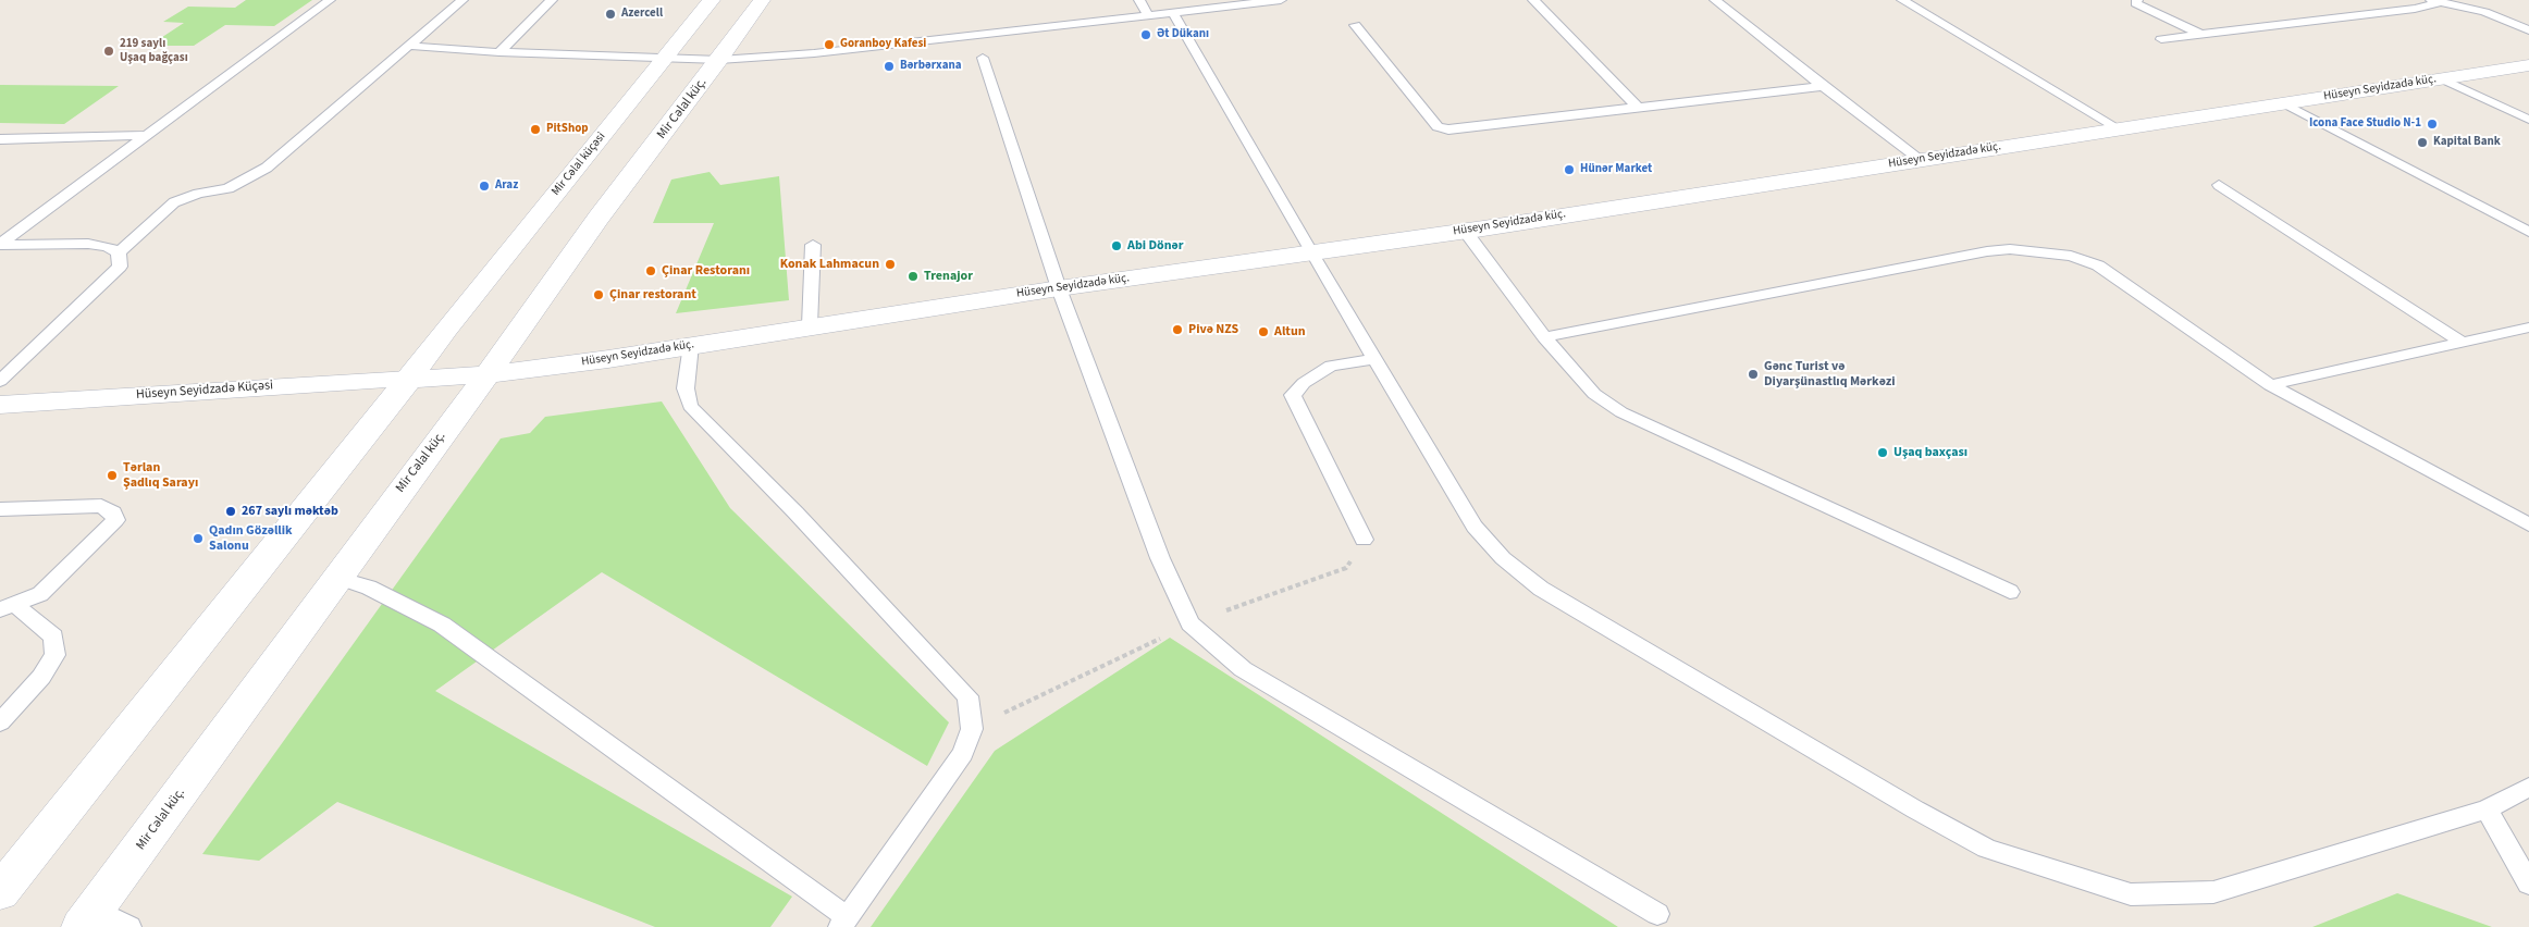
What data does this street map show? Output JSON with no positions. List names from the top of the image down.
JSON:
{
  "streets": {
    "street": [
      "Hüseyn Seyidzadə küç.",
      "Mir Cəlal küç.",
      "Mir Cəlal küçəsi",
      "Hüseyn Seyidzadə Küçəsi"
    ]
  },
  "crossings": [
    ["Hüseyn Seyidzadə küç.", "Mir Cəlal küç."],
    ["Hüseyn Seyidzadə küç.", "Mir Cəlal küçəsi"],
    ["Hüseyn Seyidzadə küç.", "Hüseyn Seyidzadə Küçəsi"],
    ["Mir Cəlal küçəsi", "Hüseyn Seyidzadə Küçəsi"]
  ],
  "places": [
    "Azercell",
    "Ət Dükanı",
    "Goranboy Kafesi",
    "219 saylı Uşaq bağçası",
    "Bərbərxana",
    "Icona Face Studio N-1",
    "PitShop",
    "Kapital Bank",
    "Hünər Market",
    "Araz",
    "Abi Dönər",
    "Konak Lahmacun",
    "Çinar Restoranı",
    "Trenajor",
    "Çinar restorant",
    "Pivə NZS",
    "Altun",
    "Gənc Turist və Diyarşünastlıq Mərkəzi",
    "Uşaq baxçası",
    "Tərlan Şadlıq Sarayı",
    "267 saylı məktəb",
    "Qadın Gözəllik Salonu"
  ]
}
